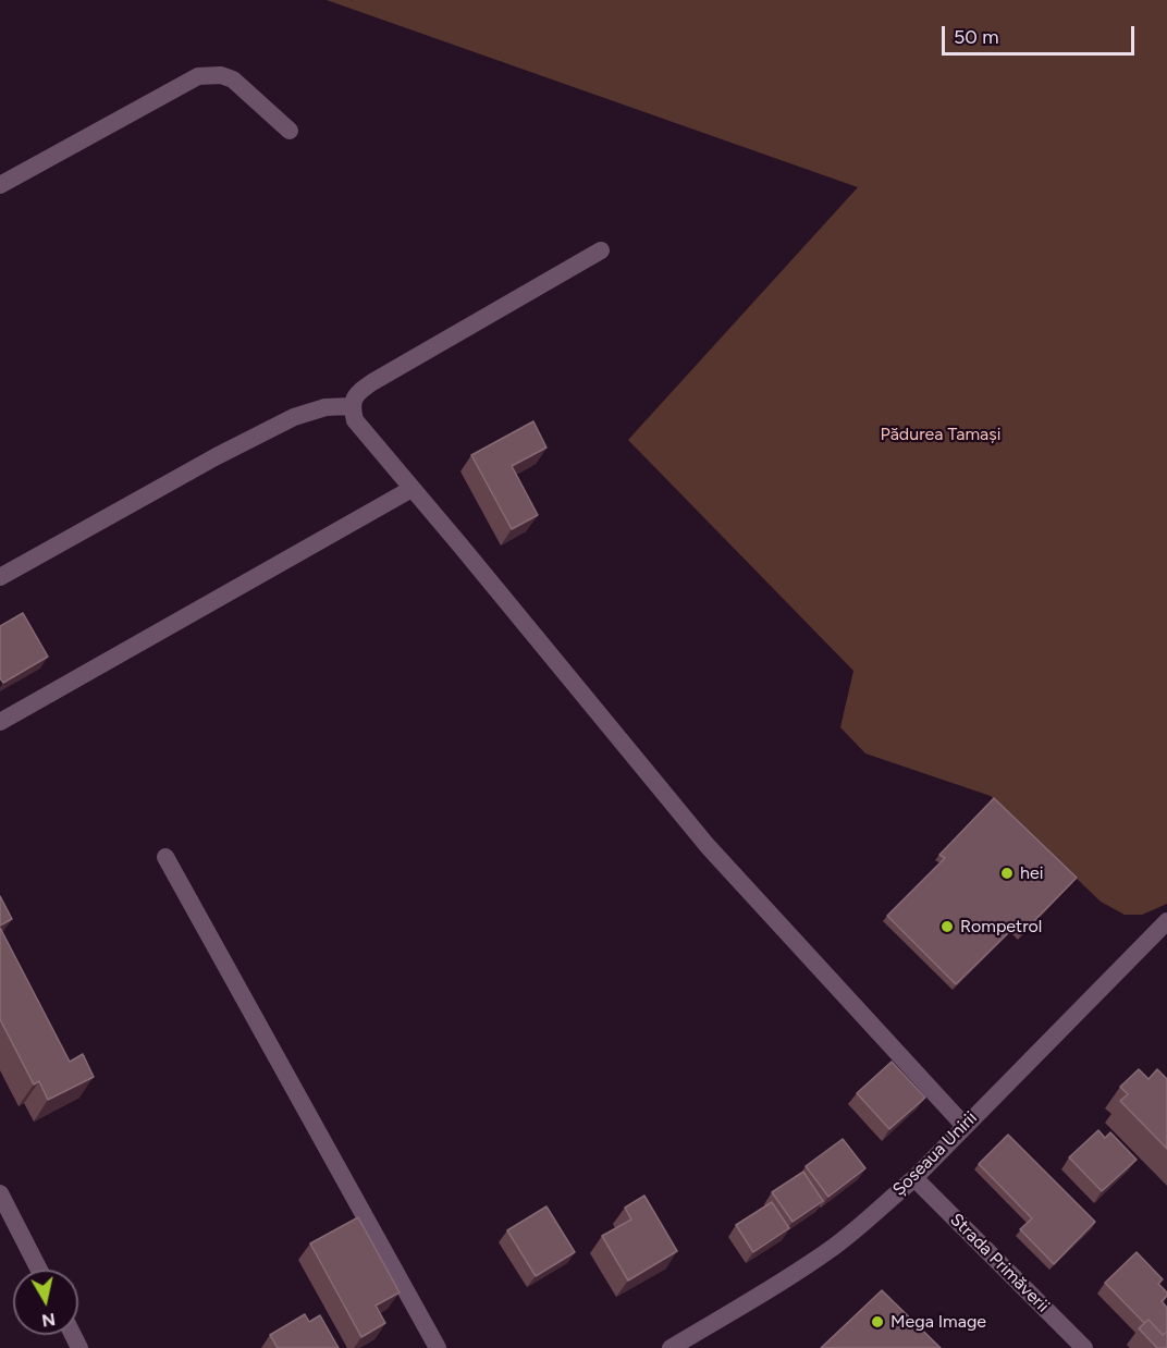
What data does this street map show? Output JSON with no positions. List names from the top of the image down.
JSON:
{
  "streets": {
    "street": ["Șoseaua Unirii", "Strada Primăverii"]
  },
  "crossings": [
    ["Șoseaua Unirii", "Strada Primăverii"]
  ],
  "parks": ["Pădurea Tamași"],
  "places": ["hei", "Rompetrol", "Mega Image"],
  "scale_bar": "50 m",
  "north": "bottom"
}
